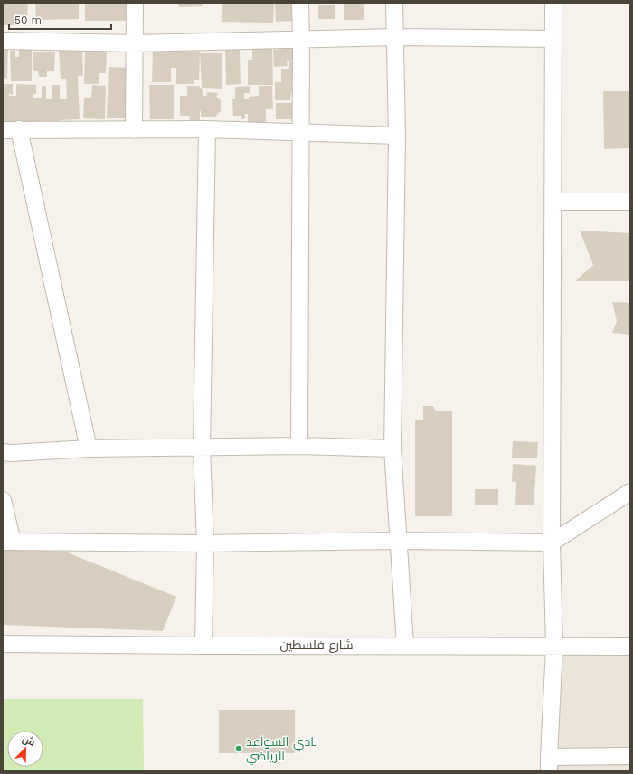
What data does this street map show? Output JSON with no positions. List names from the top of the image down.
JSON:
{
  "streets": {
    "street": ["شارع فلسطين"]
  },
  "places": ["نادي السواعد الرياضي"],
  "scale_bar": "50 m",
  "north": "top right"
}
